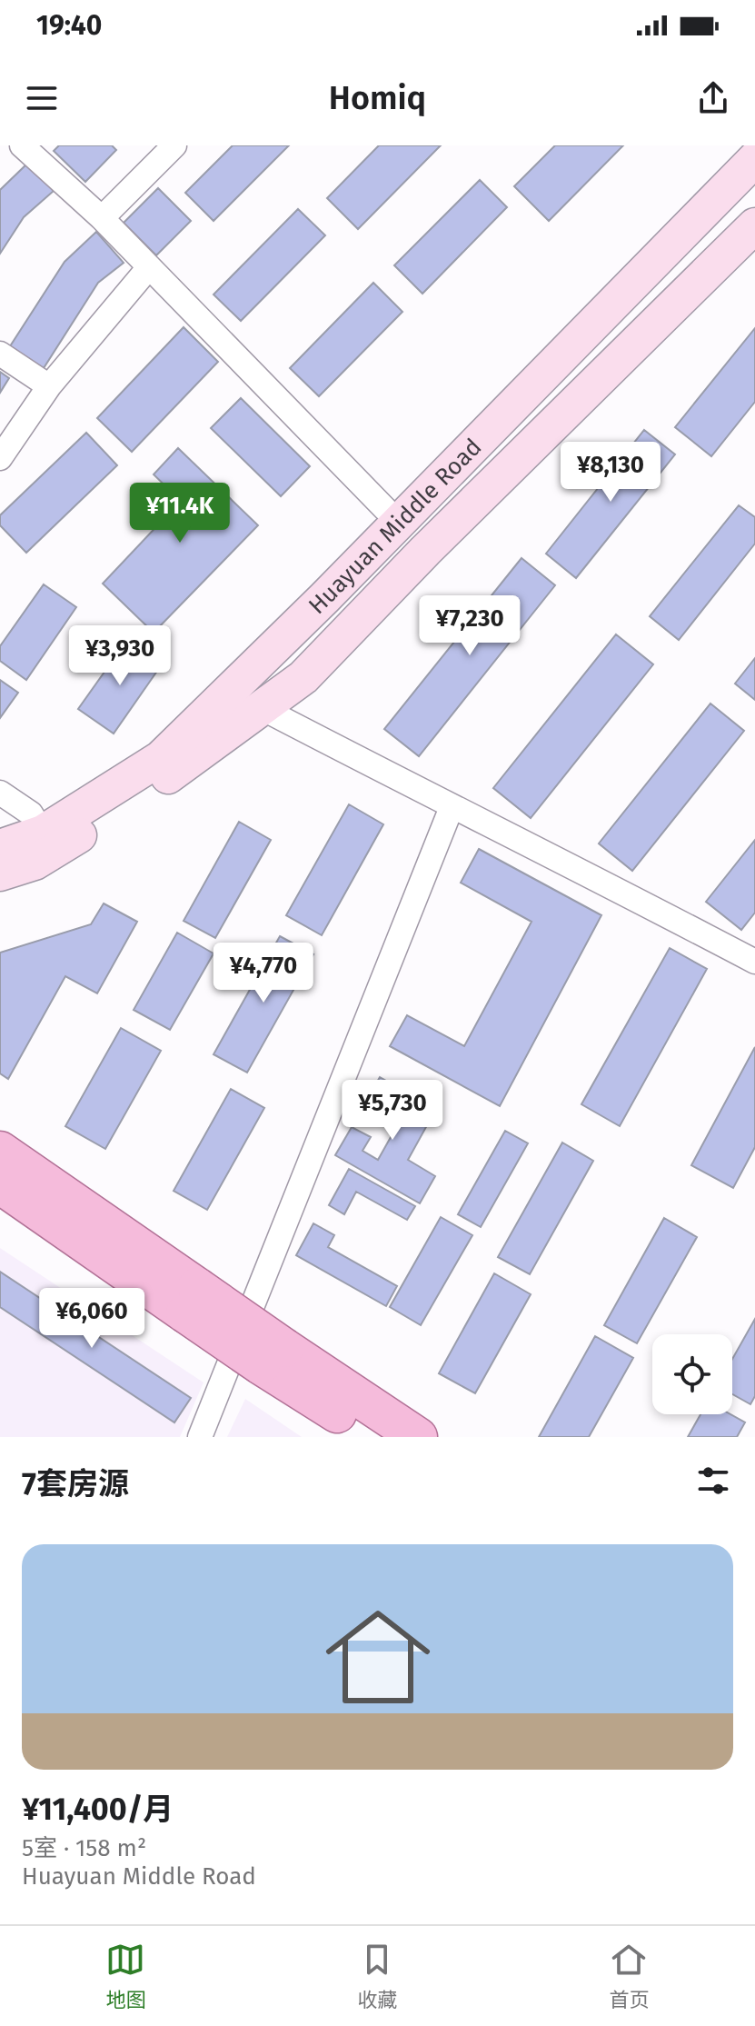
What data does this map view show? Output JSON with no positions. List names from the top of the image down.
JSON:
{
  "streets": {
    "main road": ["Huayuan Middle Road"]
  },
  "page": {
    "status": "19:40",
    "header": "Homiq",
    "price": [
      "¥8,130",
      "¥11.4K",
      "¥7,230",
      "¥3,930",
      "¥4,770",
      "¥5,730",
      "¥6,060"
    ],
    "heading": "7套房源",
    "list": [
      {
        "name": "¥11,400/月",
        "note": "5室 · 158 m² · Huayuan Middle Road"
      }
    ],
    "tabs": ["地图", "收藏", "首页"]
  }
}
